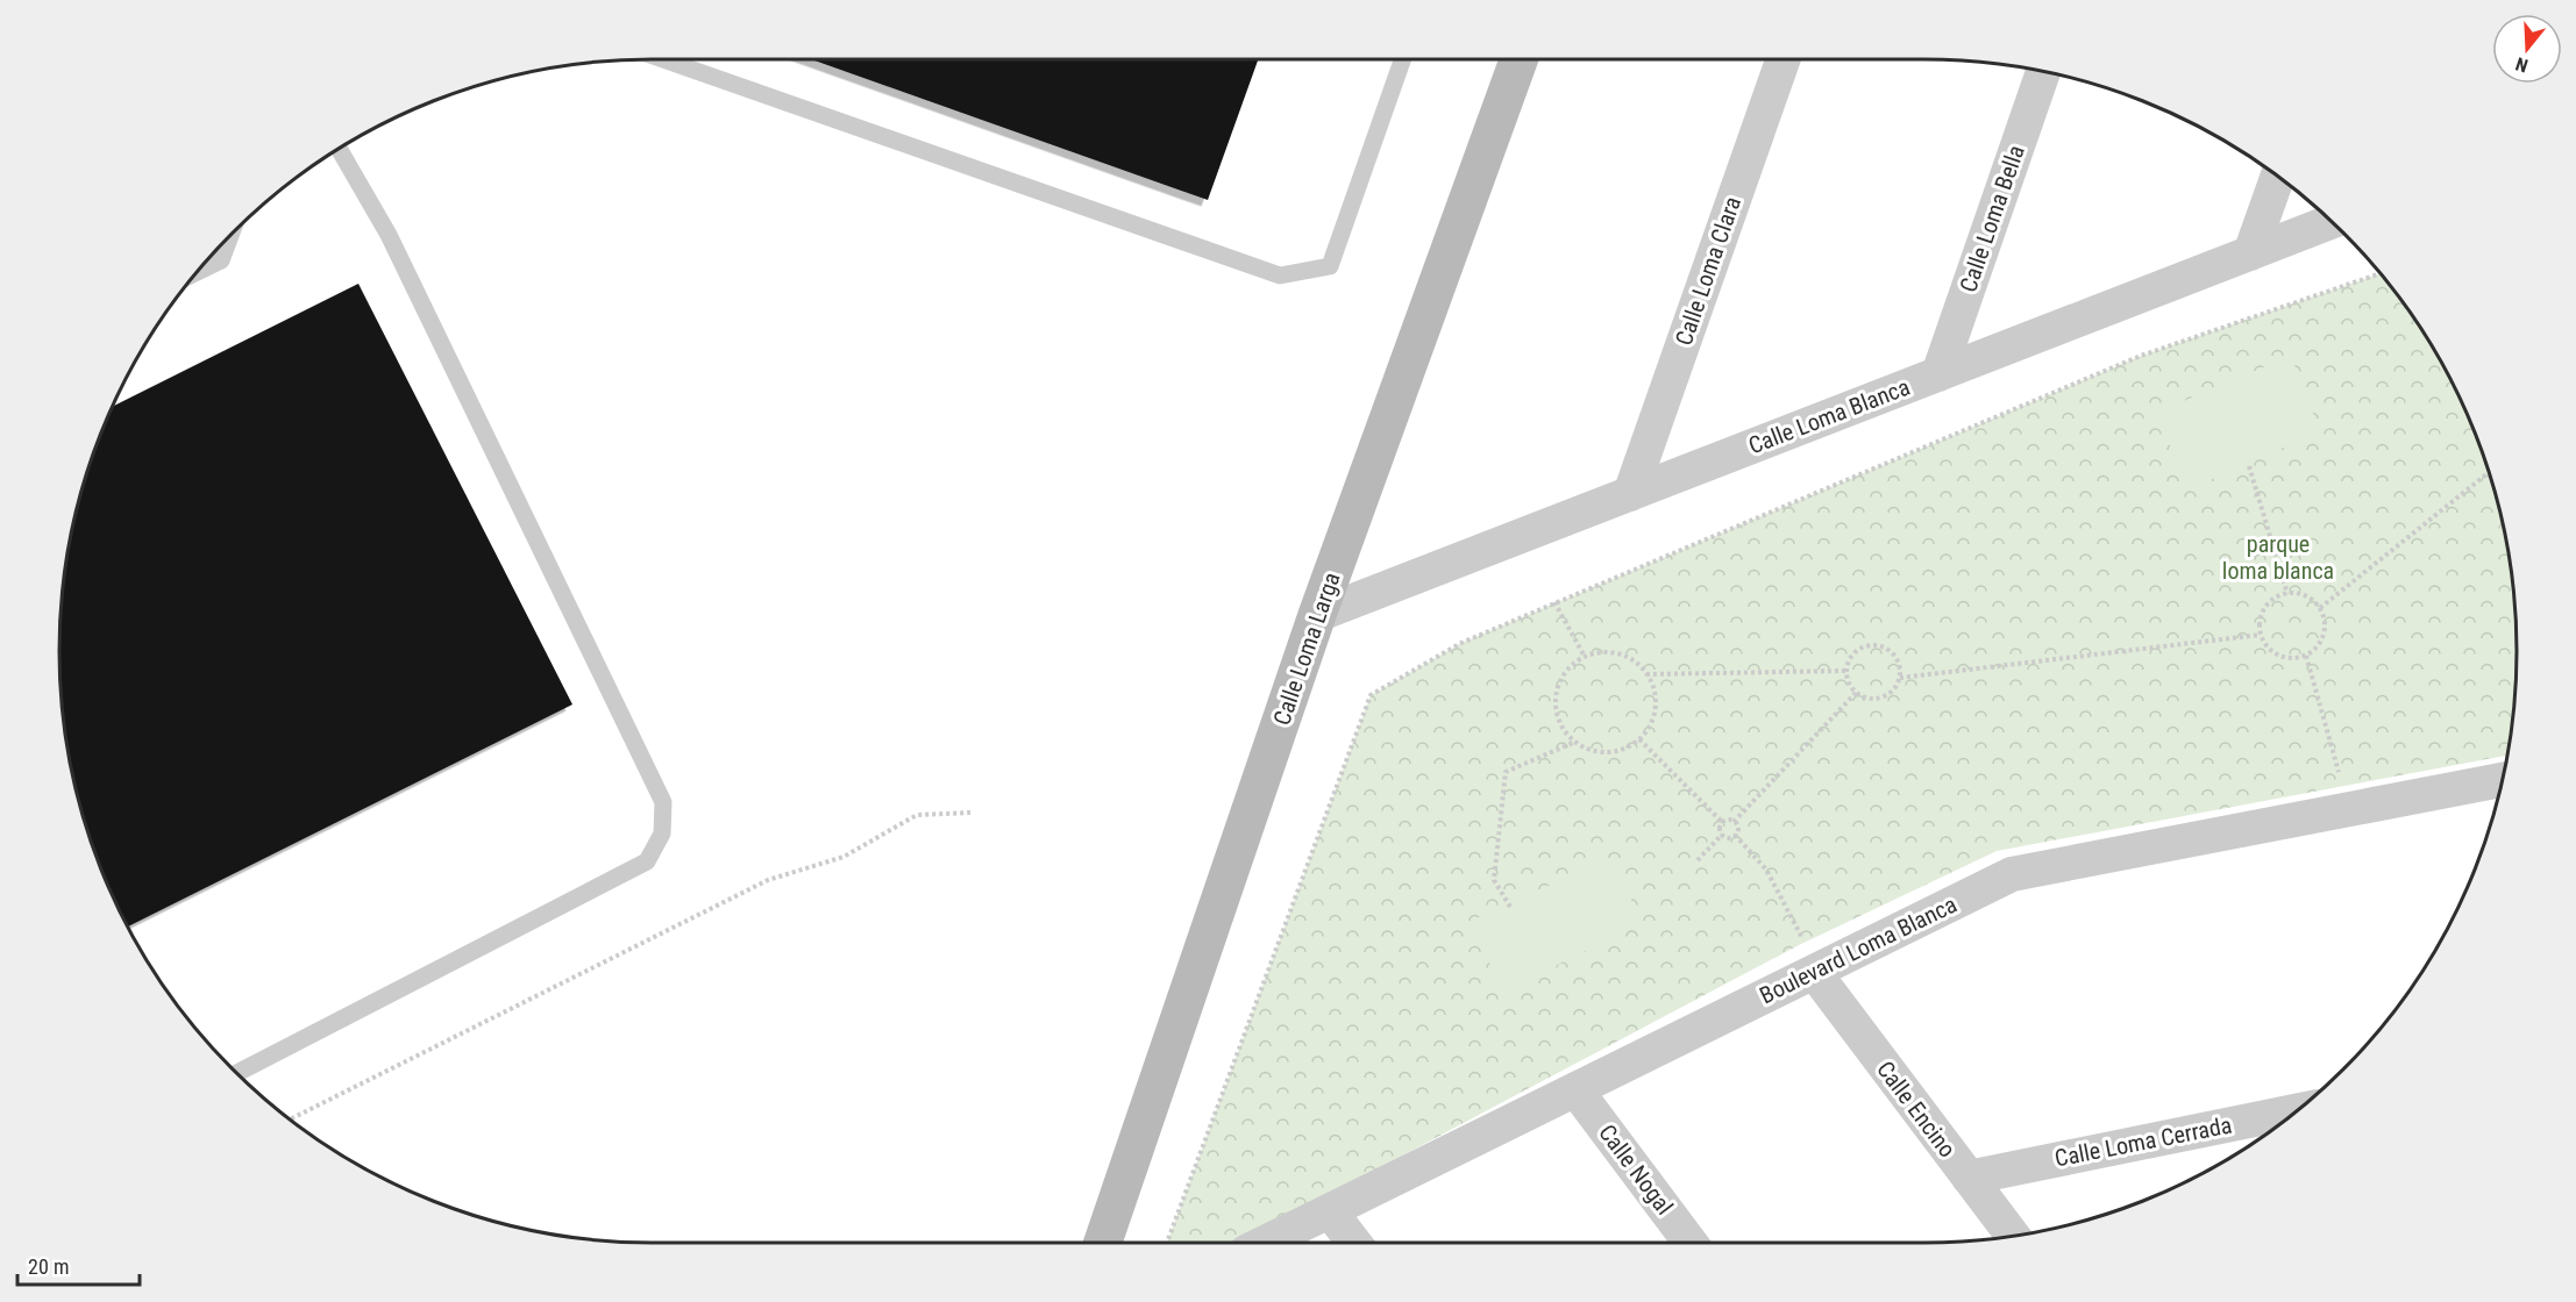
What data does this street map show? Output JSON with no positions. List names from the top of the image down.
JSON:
{
  "streets": {
    "street": [
      "Calle Loma Bella",
      "Calle Loma Clara",
      "Calle Loma Blanca",
      "Calle Loma Larga",
      "Boulevard Loma Blanca",
      "Calle Encino",
      "Calle Loma Cerrada",
      "Calle Nogal"
    ]
  },
  "crossings": [
    ["Calle Loma Bella", "Calle Loma Blanca"],
    ["Calle Loma Clara", "Calle Loma Blanca"],
    ["Calle Loma Blanca", "Calle Loma Larga"],
    ["Boulevard Loma Blanca", "Calle Encino"],
    ["Boulevard Loma Blanca", "Calle Nogal"],
    ["Calle Encino", "Calle Loma Cerrada"]
  ],
  "parks": ["parque loma blanca"],
  "scale_bar": "20 m",
  "north": "bottom"
}
